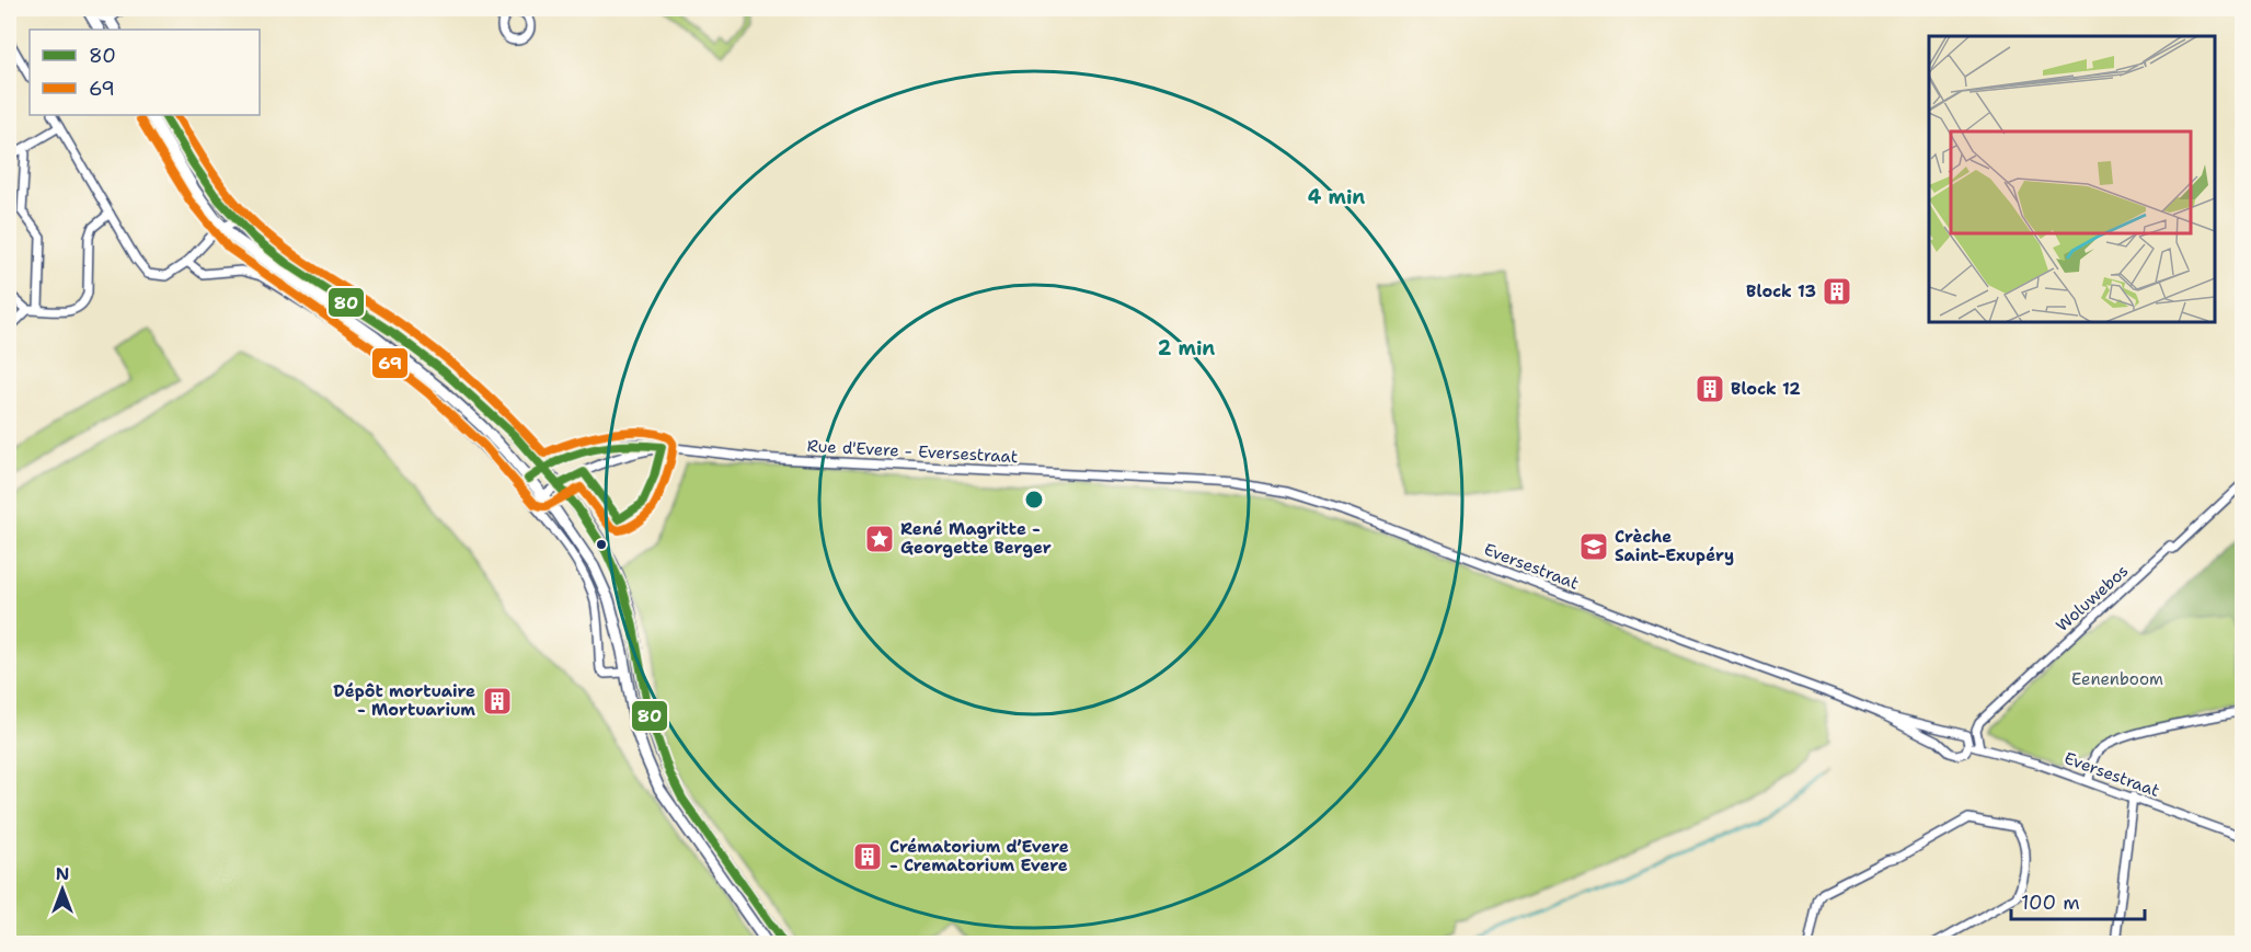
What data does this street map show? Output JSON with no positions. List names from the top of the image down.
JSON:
{
  "streets": {
    "street": ["Rue d'Evere - Eversestraat", "Eversestraat", "Woluwebos"]
  },
  "crossings": [
    ["Rue d'Evere - Eversestraat", "Eversestraat"],
    ["Eversestraat", "Woluwebos"]
  ],
  "parks": ["Eenenboom"],
  "places": {
    "building": [
      "Block 13",
      "Block 12",
      "Dépôt mortuaire - Mortuarium",
      "Crématorium d’Evere - Crematorium Evere"
    ],
    "place": ["René Magritte - Georgette Berger"],
    "school or university": ["Crèche Saint-Exupéry"]
  },
  "lines": ["transit line 80", "transit line 69"],
  "legend": ["80", "69"],
  "scale_bar": "100 m",
  "north": "top",
  "rings": ["4 min", "2 min"]
}
